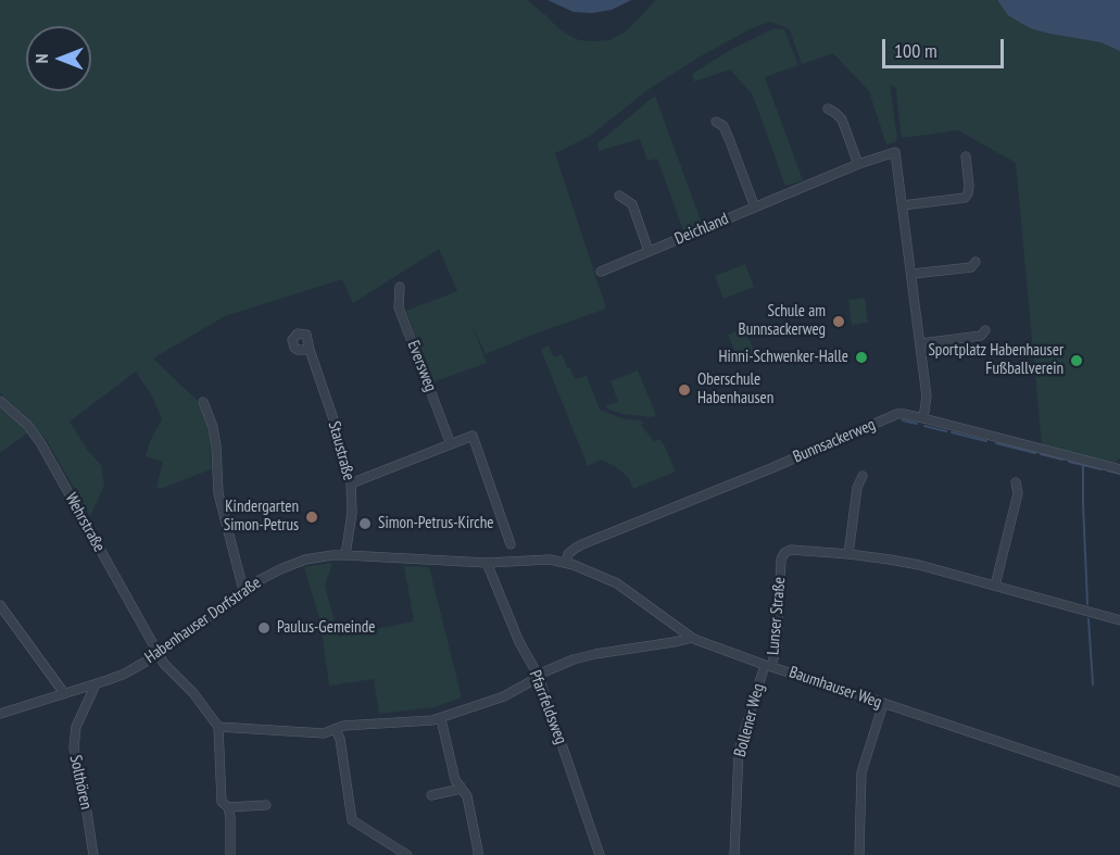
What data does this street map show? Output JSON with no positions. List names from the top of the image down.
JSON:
{
  "streets": {
    "street": [
      "Deichland",
      "Eversweg",
      "Bunnsackerweg",
      "Staustraße",
      "Wehrstraße",
      "Lunser Straße",
      "Habenhauser Dorfstraße",
      "Baumhauser Weg",
      "Pfarrfeldsweg",
      "Bollener Weg",
      "Solthören"
    ]
  },
  "crossings": [
    ["Deichland", "Bunnsackerweg"],
    ["Bunnsackerweg", "Habenhauser Dorfstraße"],
    ["Bunnsackerweg", "Baumhauser Weg"],
    ["Staustraße", "Habenhauser Dorfstraße"],
    ["Wehrstraße", "Habenhauser Dorfstraße"],
    ["Lunser Straße", "Baumhauser Weg"],
    ["Lunser Straße", "Bollener Weg"],
    ["Habenhauser Dorfstraße", "Baumhauser Weg"],
    ["Habenhauser Dorfstraße", "Pfarrfeldsweg"],
    ["Habenhauser Dorfstraße", "Solthören"],
    ["Baumhauser Weg", "Bollener Weg"]
  ],
  "places": [
    "Schule am Bunnsackerweg",
    "Hinni-Schwenker-Halle",
    "Sportplatz Habenhauser Fußballverein",
    "Oberschule Habenhausen",
    "Kindergarten Simon-Petrus",
    "Simon-Petrus-Kirche",
    "Paulus-Gemeinde"
  ],
  "scale_bar": "100 m",
  "north": "left"
}
